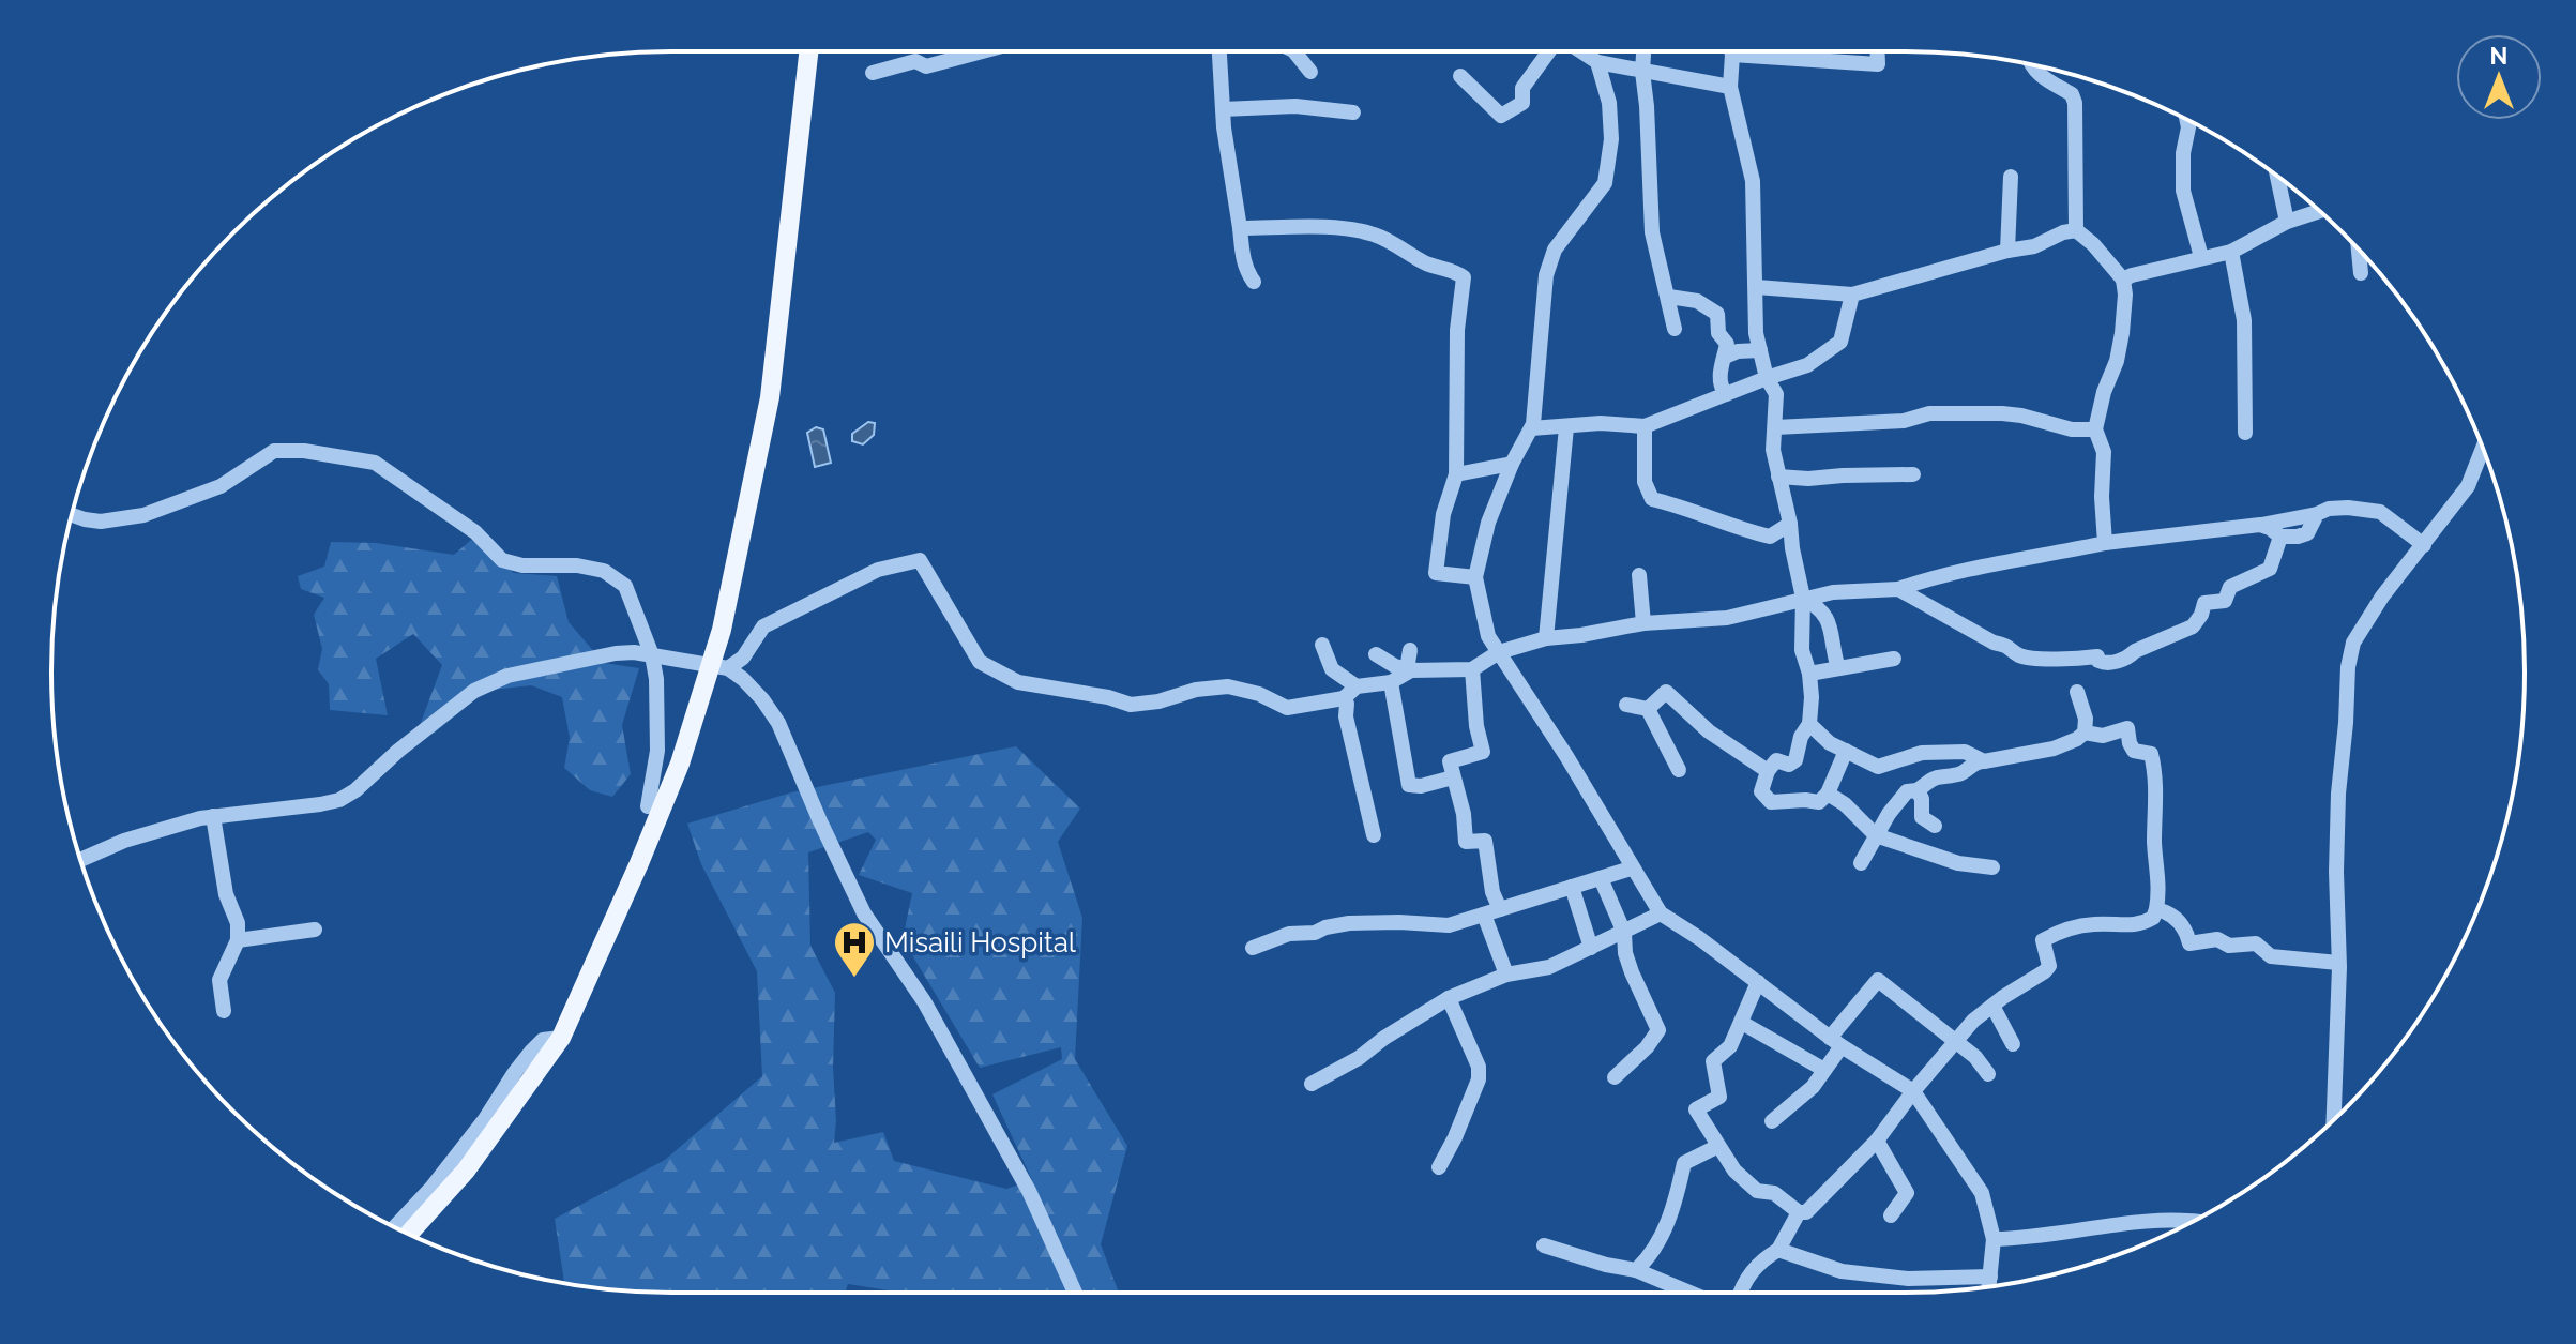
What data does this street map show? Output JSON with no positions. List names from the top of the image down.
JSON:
{
  "places": {
    "hospital": ["Misaili Hospital"]
  },
  "north": "top"
}
